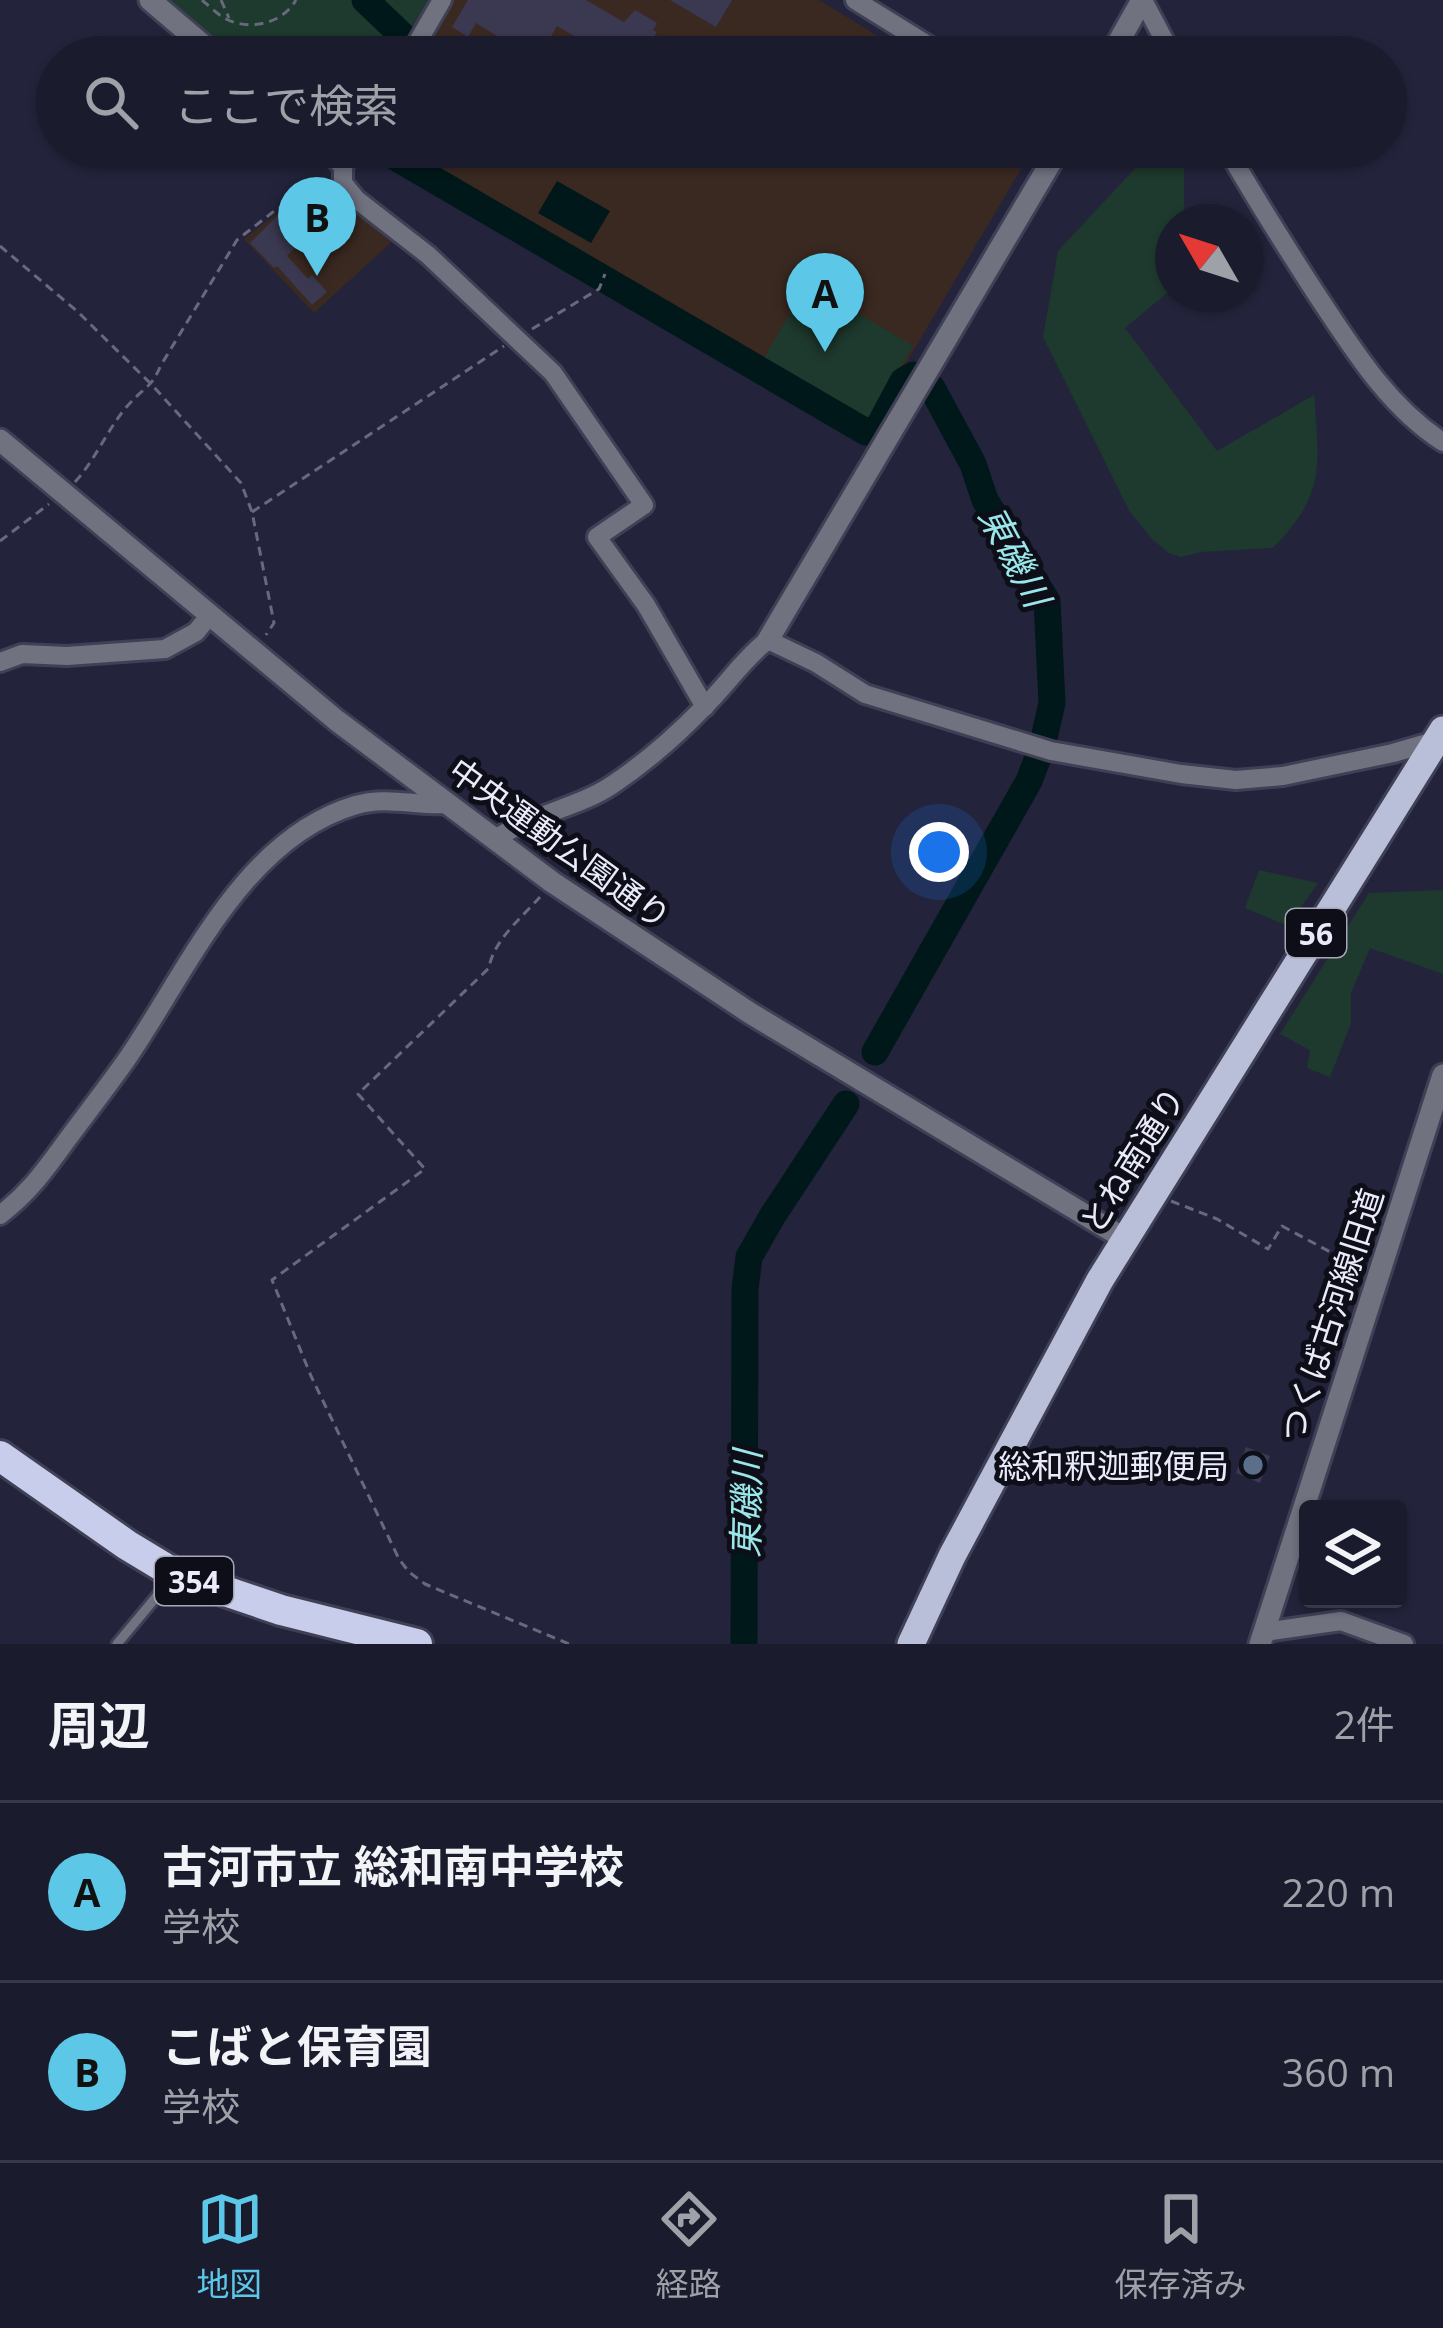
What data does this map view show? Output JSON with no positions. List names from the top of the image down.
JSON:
{
  "streets": {
    "highway": ["354"],
    "main road": ["56", "とね南通り"],
    "street": ["中央運動公園通り", "つくば古河線旧道"]
  },
  "crossings": [
    ["中央運動公園通り", "とね南通り"]
  ],
  "water": ["東磯川"],
  "places": ["総和釈迦郵便局"],
  "north": "top left",
  "page": {
    "search": "ここで検索",
    "pins": ["B", "A"],
    "heading": ["周辺", "2件"],
    "list": [
      {
        "mark": "A",
        "name": "古河市立 総和南中学校",
        "note": "学校",
        "value": "220 m"
      },
      {
        "mark": "B",
        "name": "こばと保育園",
        "note": "学校",
        "value": "360 m"
      }
    ],
    "nav": ["地図", "経路", "保存済み"]
  }
}
